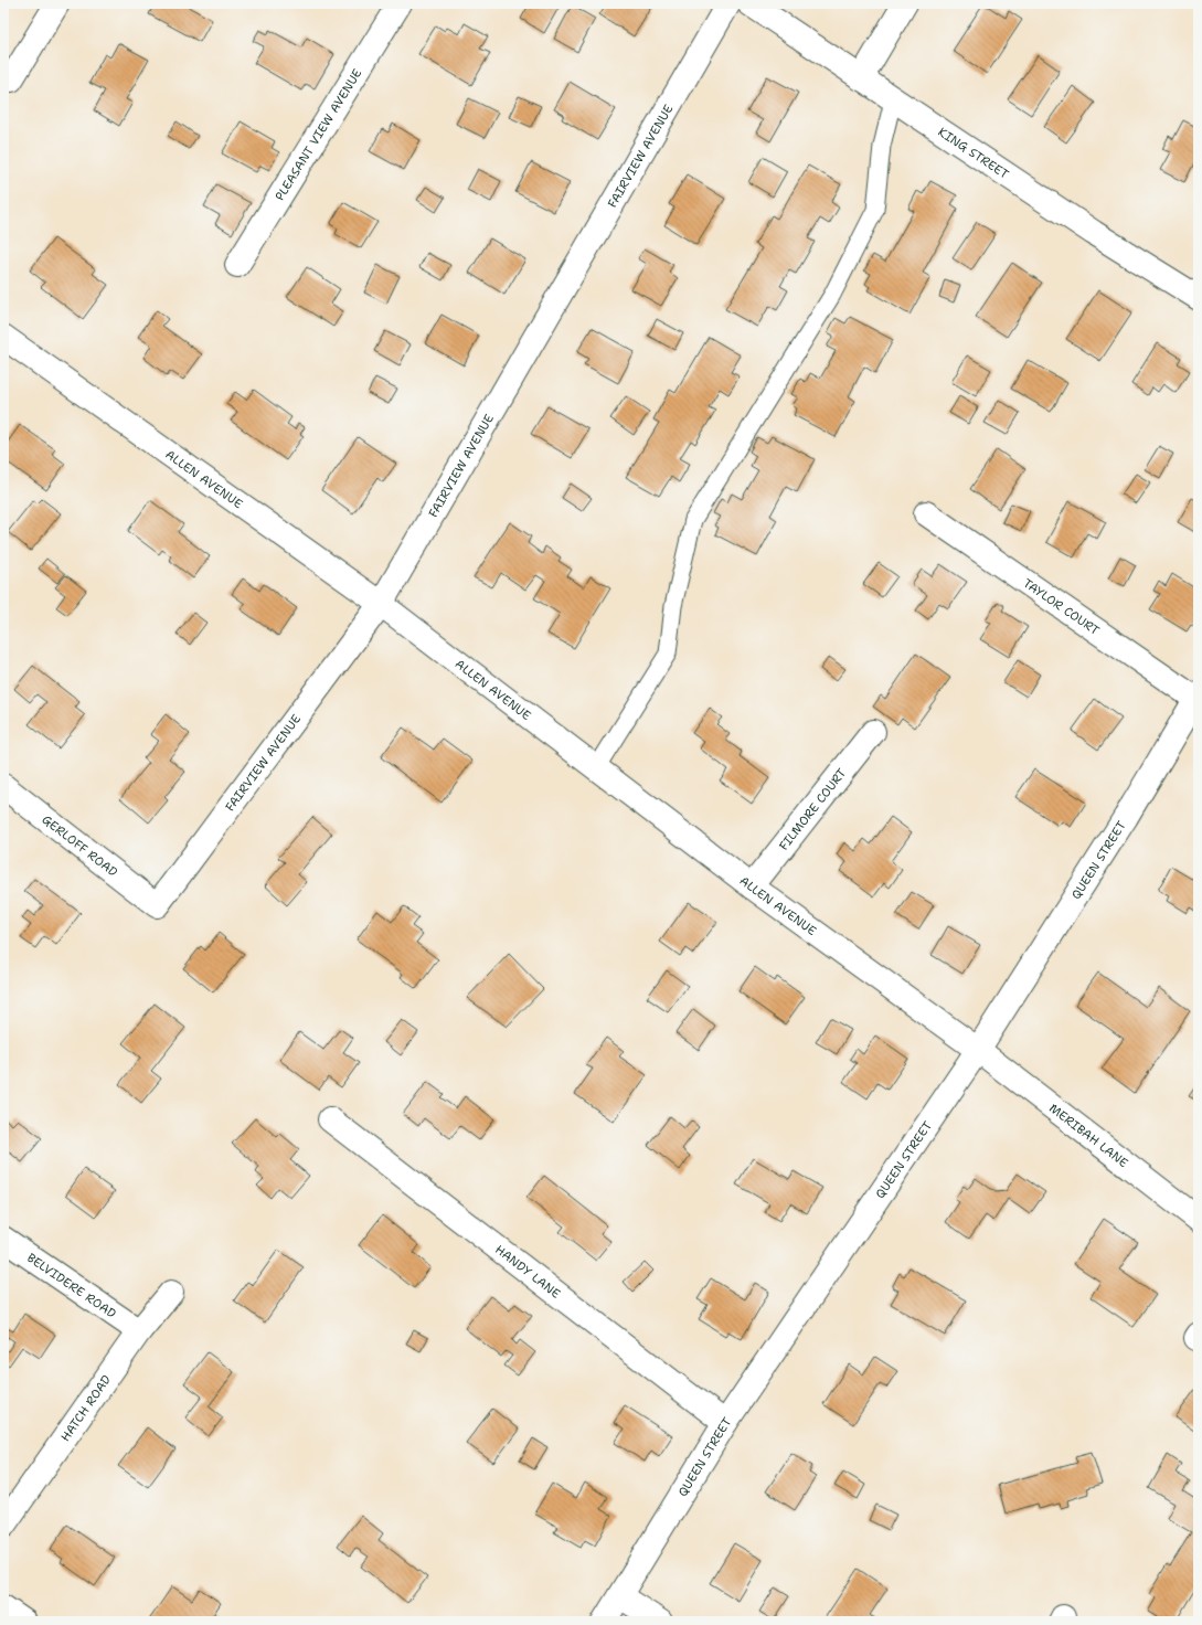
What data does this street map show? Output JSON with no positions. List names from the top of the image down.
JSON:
{
  "streets": {
    "street": [
      "PLEASANT VIEW AVENUE",
      "KING STREET",
      "FAIRVIEW AVENUE",
      "ALLEN AVENUE",
      "TAYLOR COURT",
      "FILMORE COURT",
      "GERLOFF ROAD",
      "QUEEN STREET",
      "MERIBAH LANE",
      "HANDY LANE",
      "BELVIDERE ROAD",
      "HATCH ROAD"
    ]
  },
  "crossings": [
    ["FAIRVIEW AVENUE", "ALLEN AVENUE"],
    ["FAIRVIEW AVENUE", "GERLOFF ROAD"],
    ["ALLEN AVENUE", "FILMORE COURT"],
    ["ALLEN AVENUE", "QUEEN STREET"],
    ["ALLEN AVENUE", "MERIBAH LANE"],
    ["TAYLOR COURT", "QUEEN STREET"],
    ["QUEEN STREET", "MERIBAH LANE"],
    ["QUEEN STREET", "HANDY LANE"],
    ["BELVIDERE ROAD", "HATCH ROAD"]
  ]
}
